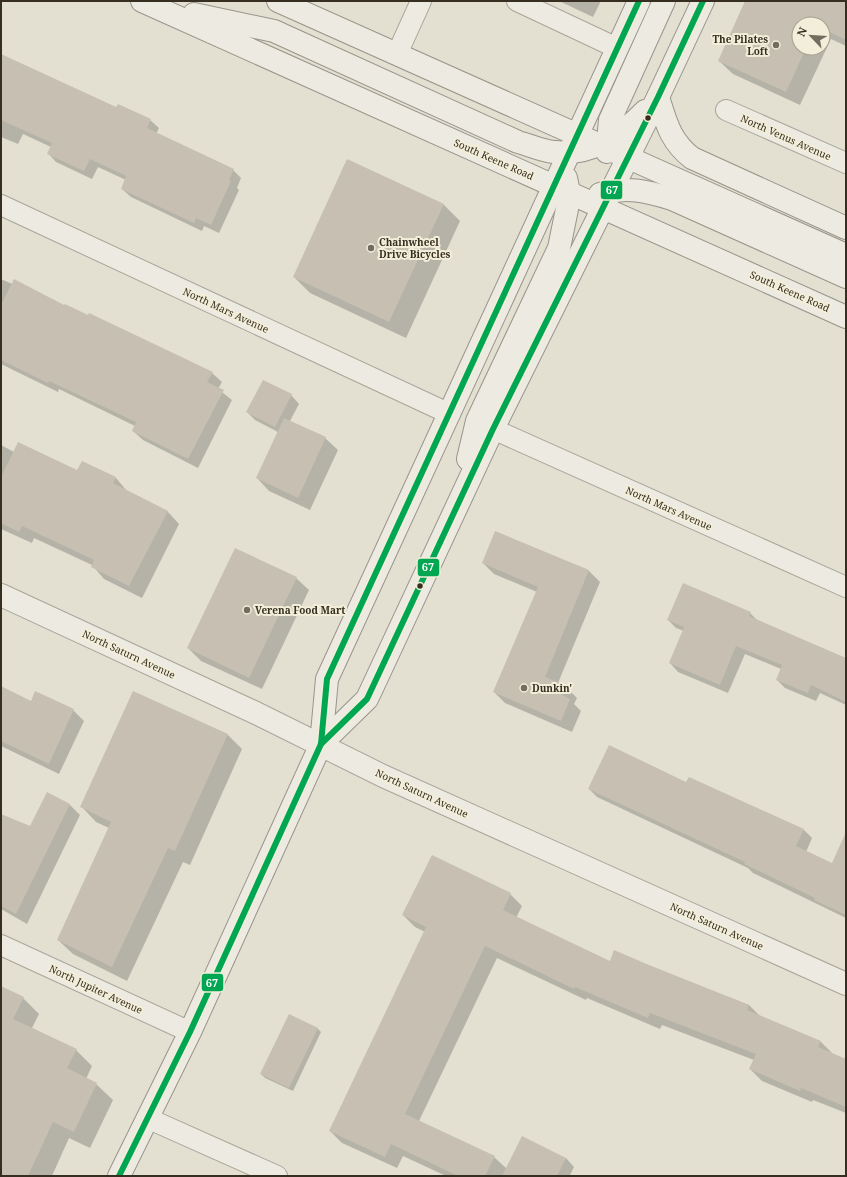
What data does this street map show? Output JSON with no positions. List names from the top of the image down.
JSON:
{
  "streets": {
    "main road": ["South Keene Road", "North Saturn Avenue"],
    "street": ["North Venus Avenue", "North Mars Avenue", "North Jupiter Avenue"]
  },
  "places": [
    "The Pilates Loft",
    "Chainwheel Drive Bicycles",
    "Verena Food Mart",
    "Dunkin'"
  ],
  "lines": ["transit line 67"],
  "north": "top left"
}
